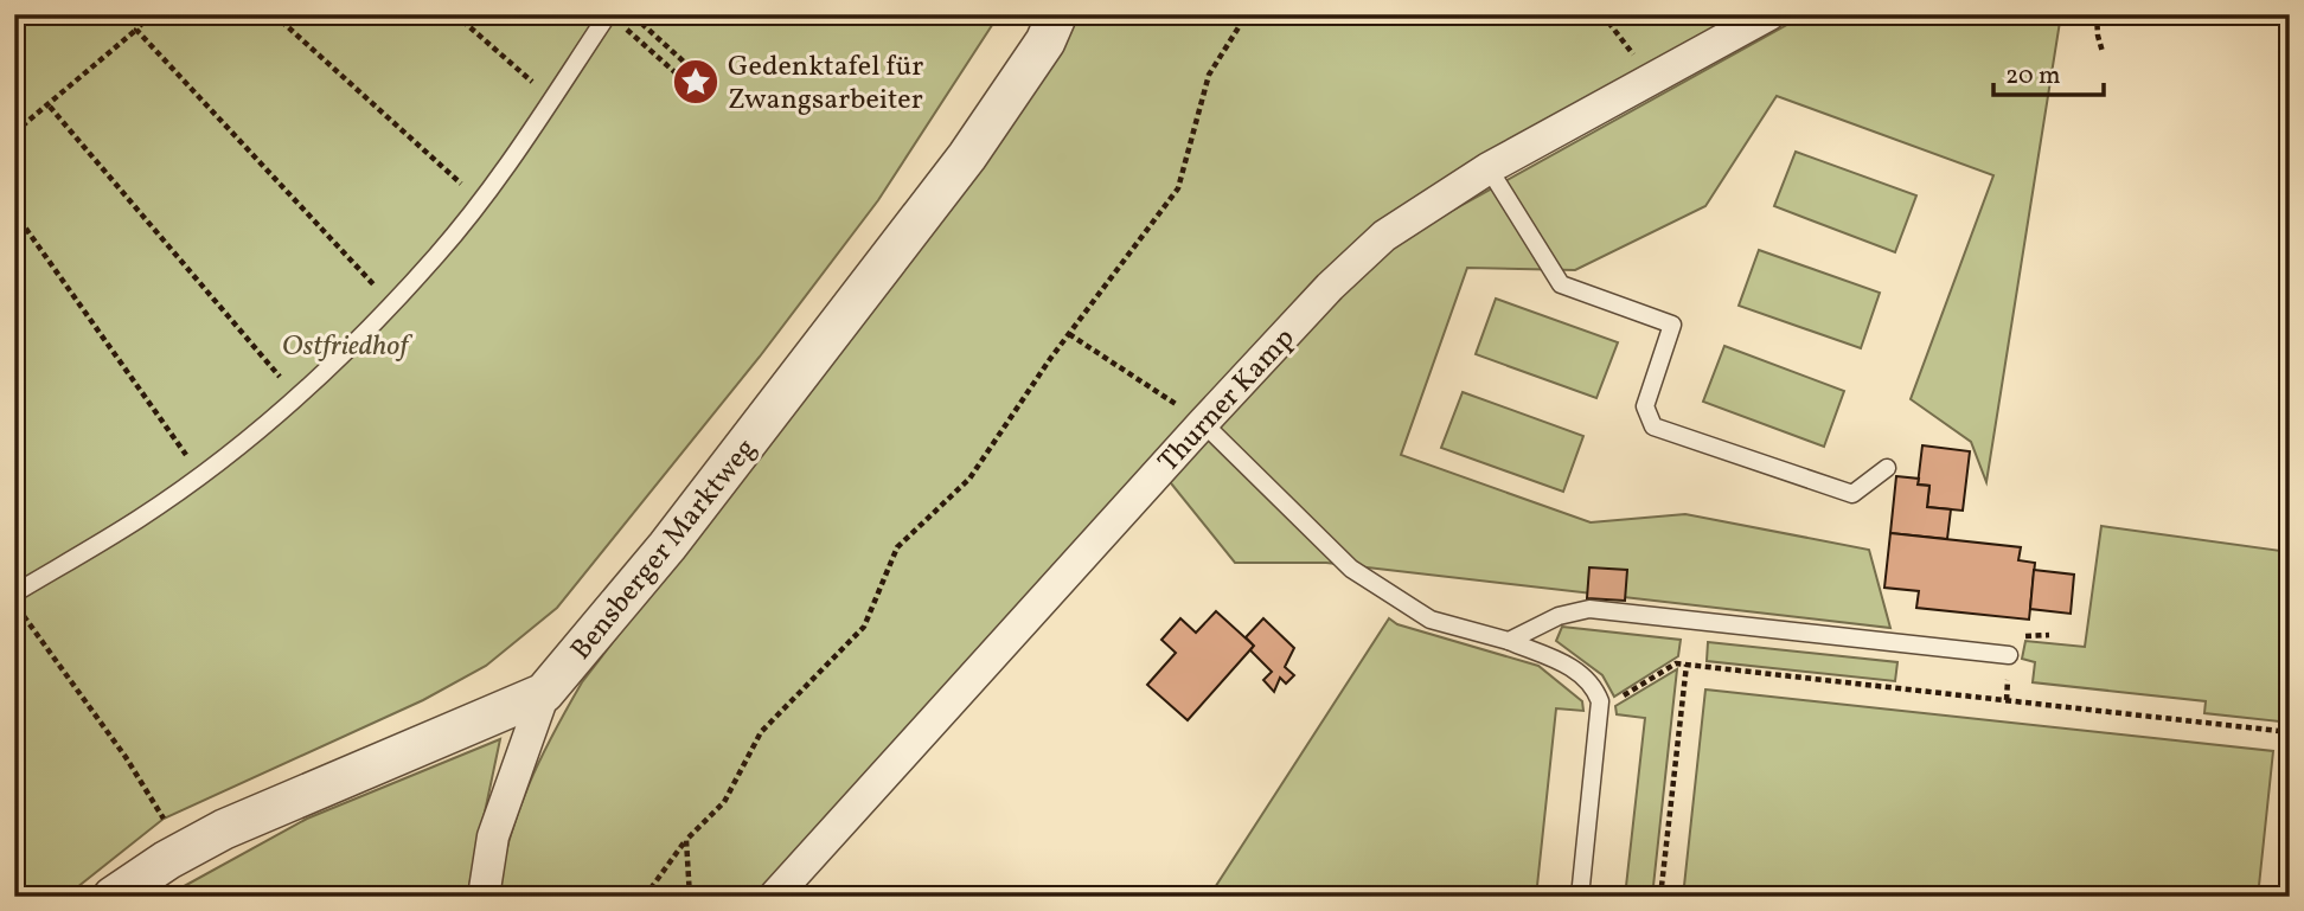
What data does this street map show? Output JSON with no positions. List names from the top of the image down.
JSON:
{
  "streets": {
    "street": ["Thurner Kamp", "Bensberger Marktweg"]
  },
  "parks": ["Ostfriedhof"],
  "places": {
    "place": ["Gedenktafel für Zwangsarbeiter"]
  },
  "scale_bar": "20 m"
}
